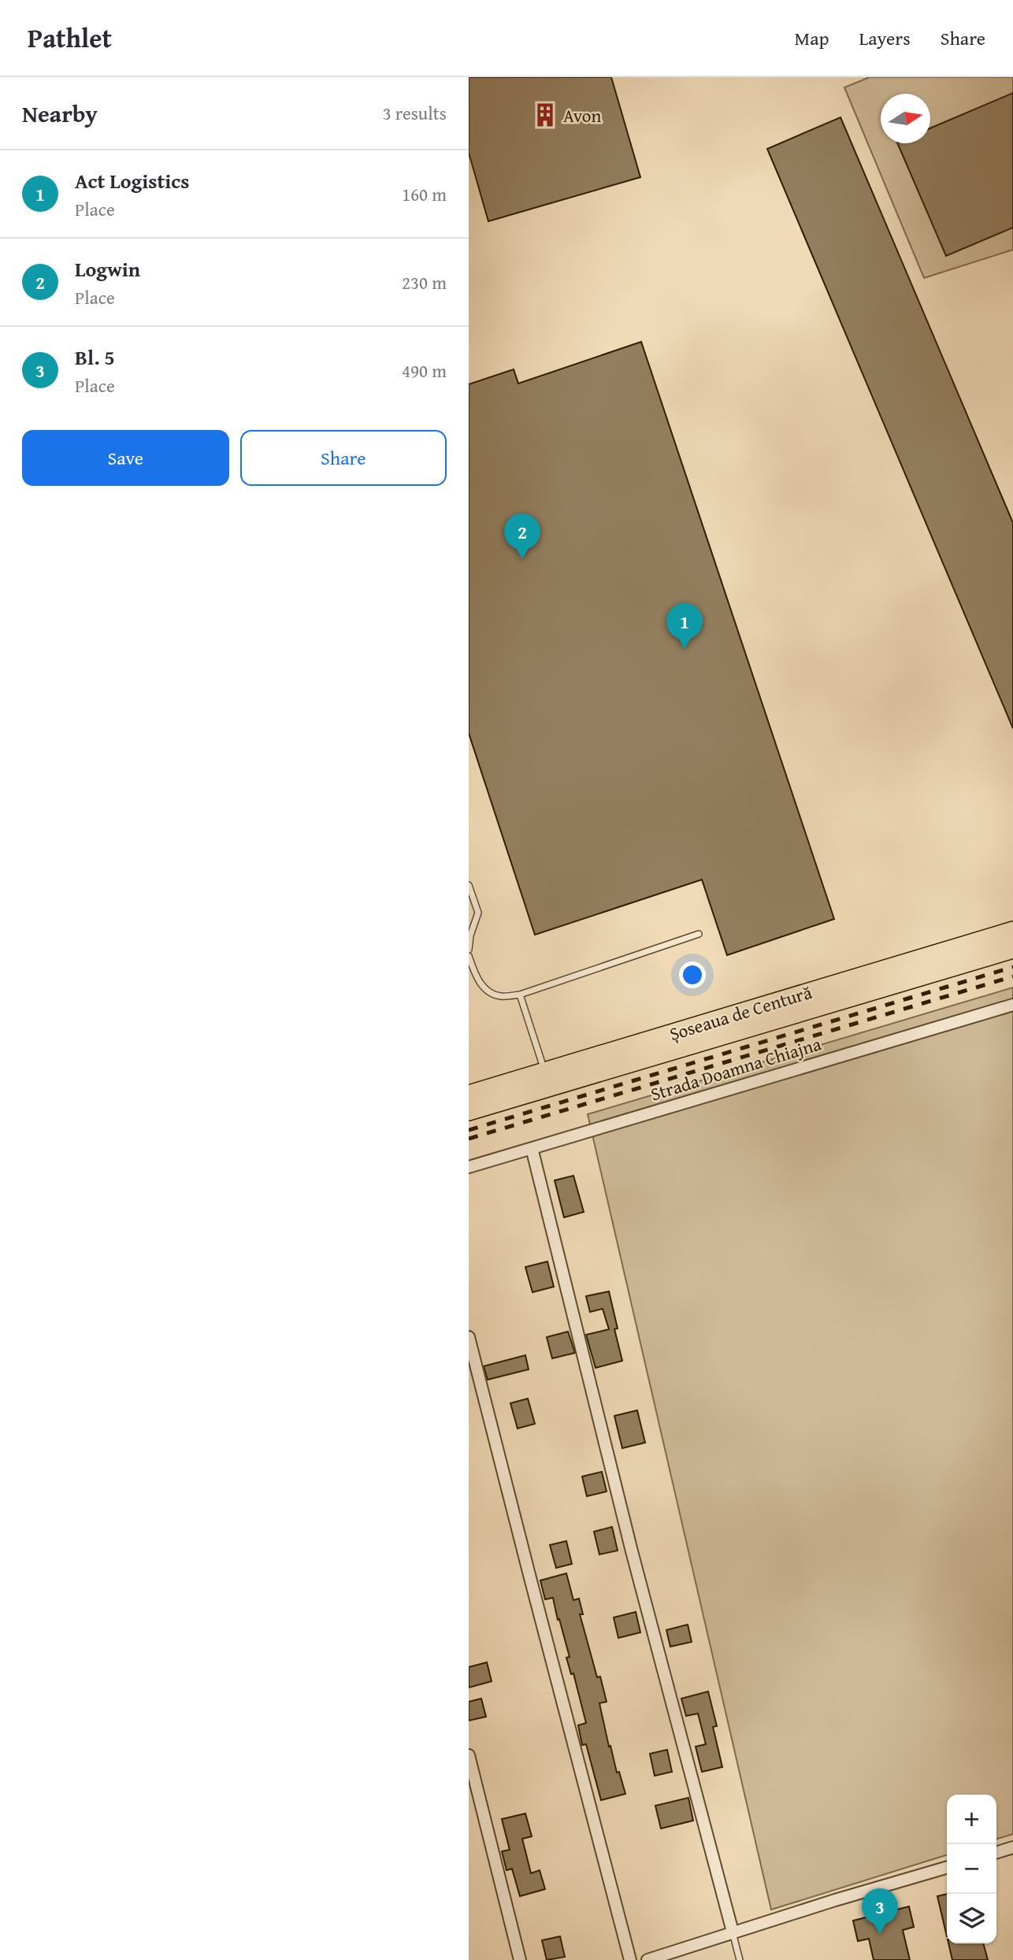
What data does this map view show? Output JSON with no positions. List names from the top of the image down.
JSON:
{
  "streets": {
    "main road": ["Șoseaua de Centură"],
    "street": ["Strada Doamna Chiajna"]
  },
  "places": {
    "building": ["Avon"]
  },
  "north": "right",
  "page": {
    "header": "Pathlet",
    "nav": ["Map", "Layers", "Share"],
    "heading": ["Nearby", "3 results"],
    "list": [
      {
        "mark": "1",
        "name": "Act Logistics",
        "note": "Place",
        "value": "160 m"
      },
      {
        "mark": "2",
        "name": "Logwin",
        "note": "Place",
        "value": "230 m"
      },
      {
        "mark": "3",
        "name": "Bl. 5",
        "note": "Place",
        "value": "490 m"
      }
    ],
    "buttons": ["Save", "Share"],
    "pins": ["2", "1", "3"],
    "map_buttons": ["+", "−"]
  }
}
